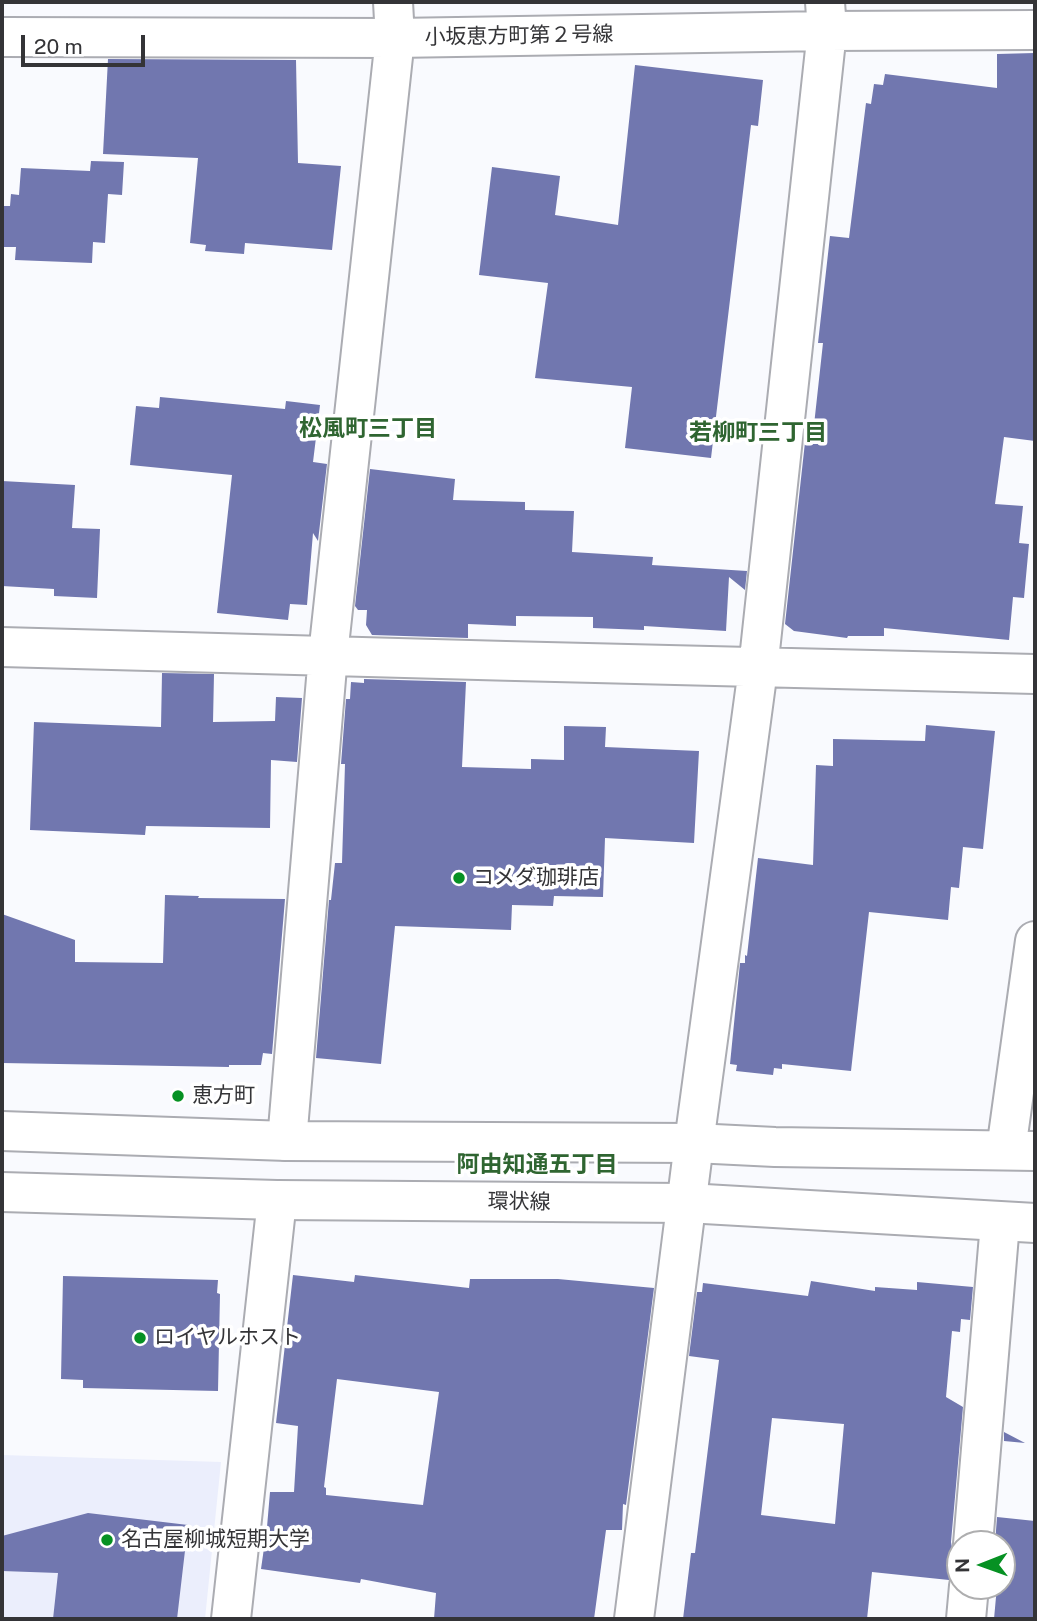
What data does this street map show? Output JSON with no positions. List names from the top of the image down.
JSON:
{
  "streets": {
    "street": ["小坂恵方町第２号線", "環状線"]
  },
  "districts": ["松風町三丁目", "若柳町三丁目", "阿由知通五丁目"],
  "places": [
    "コメダ珈琲店",
    "恵方町",
    "ロイヤルホスト",
    "名古屋柳城短期大学"
  ],
  "scale_bar": "20 m",
  "north": "left"
}
